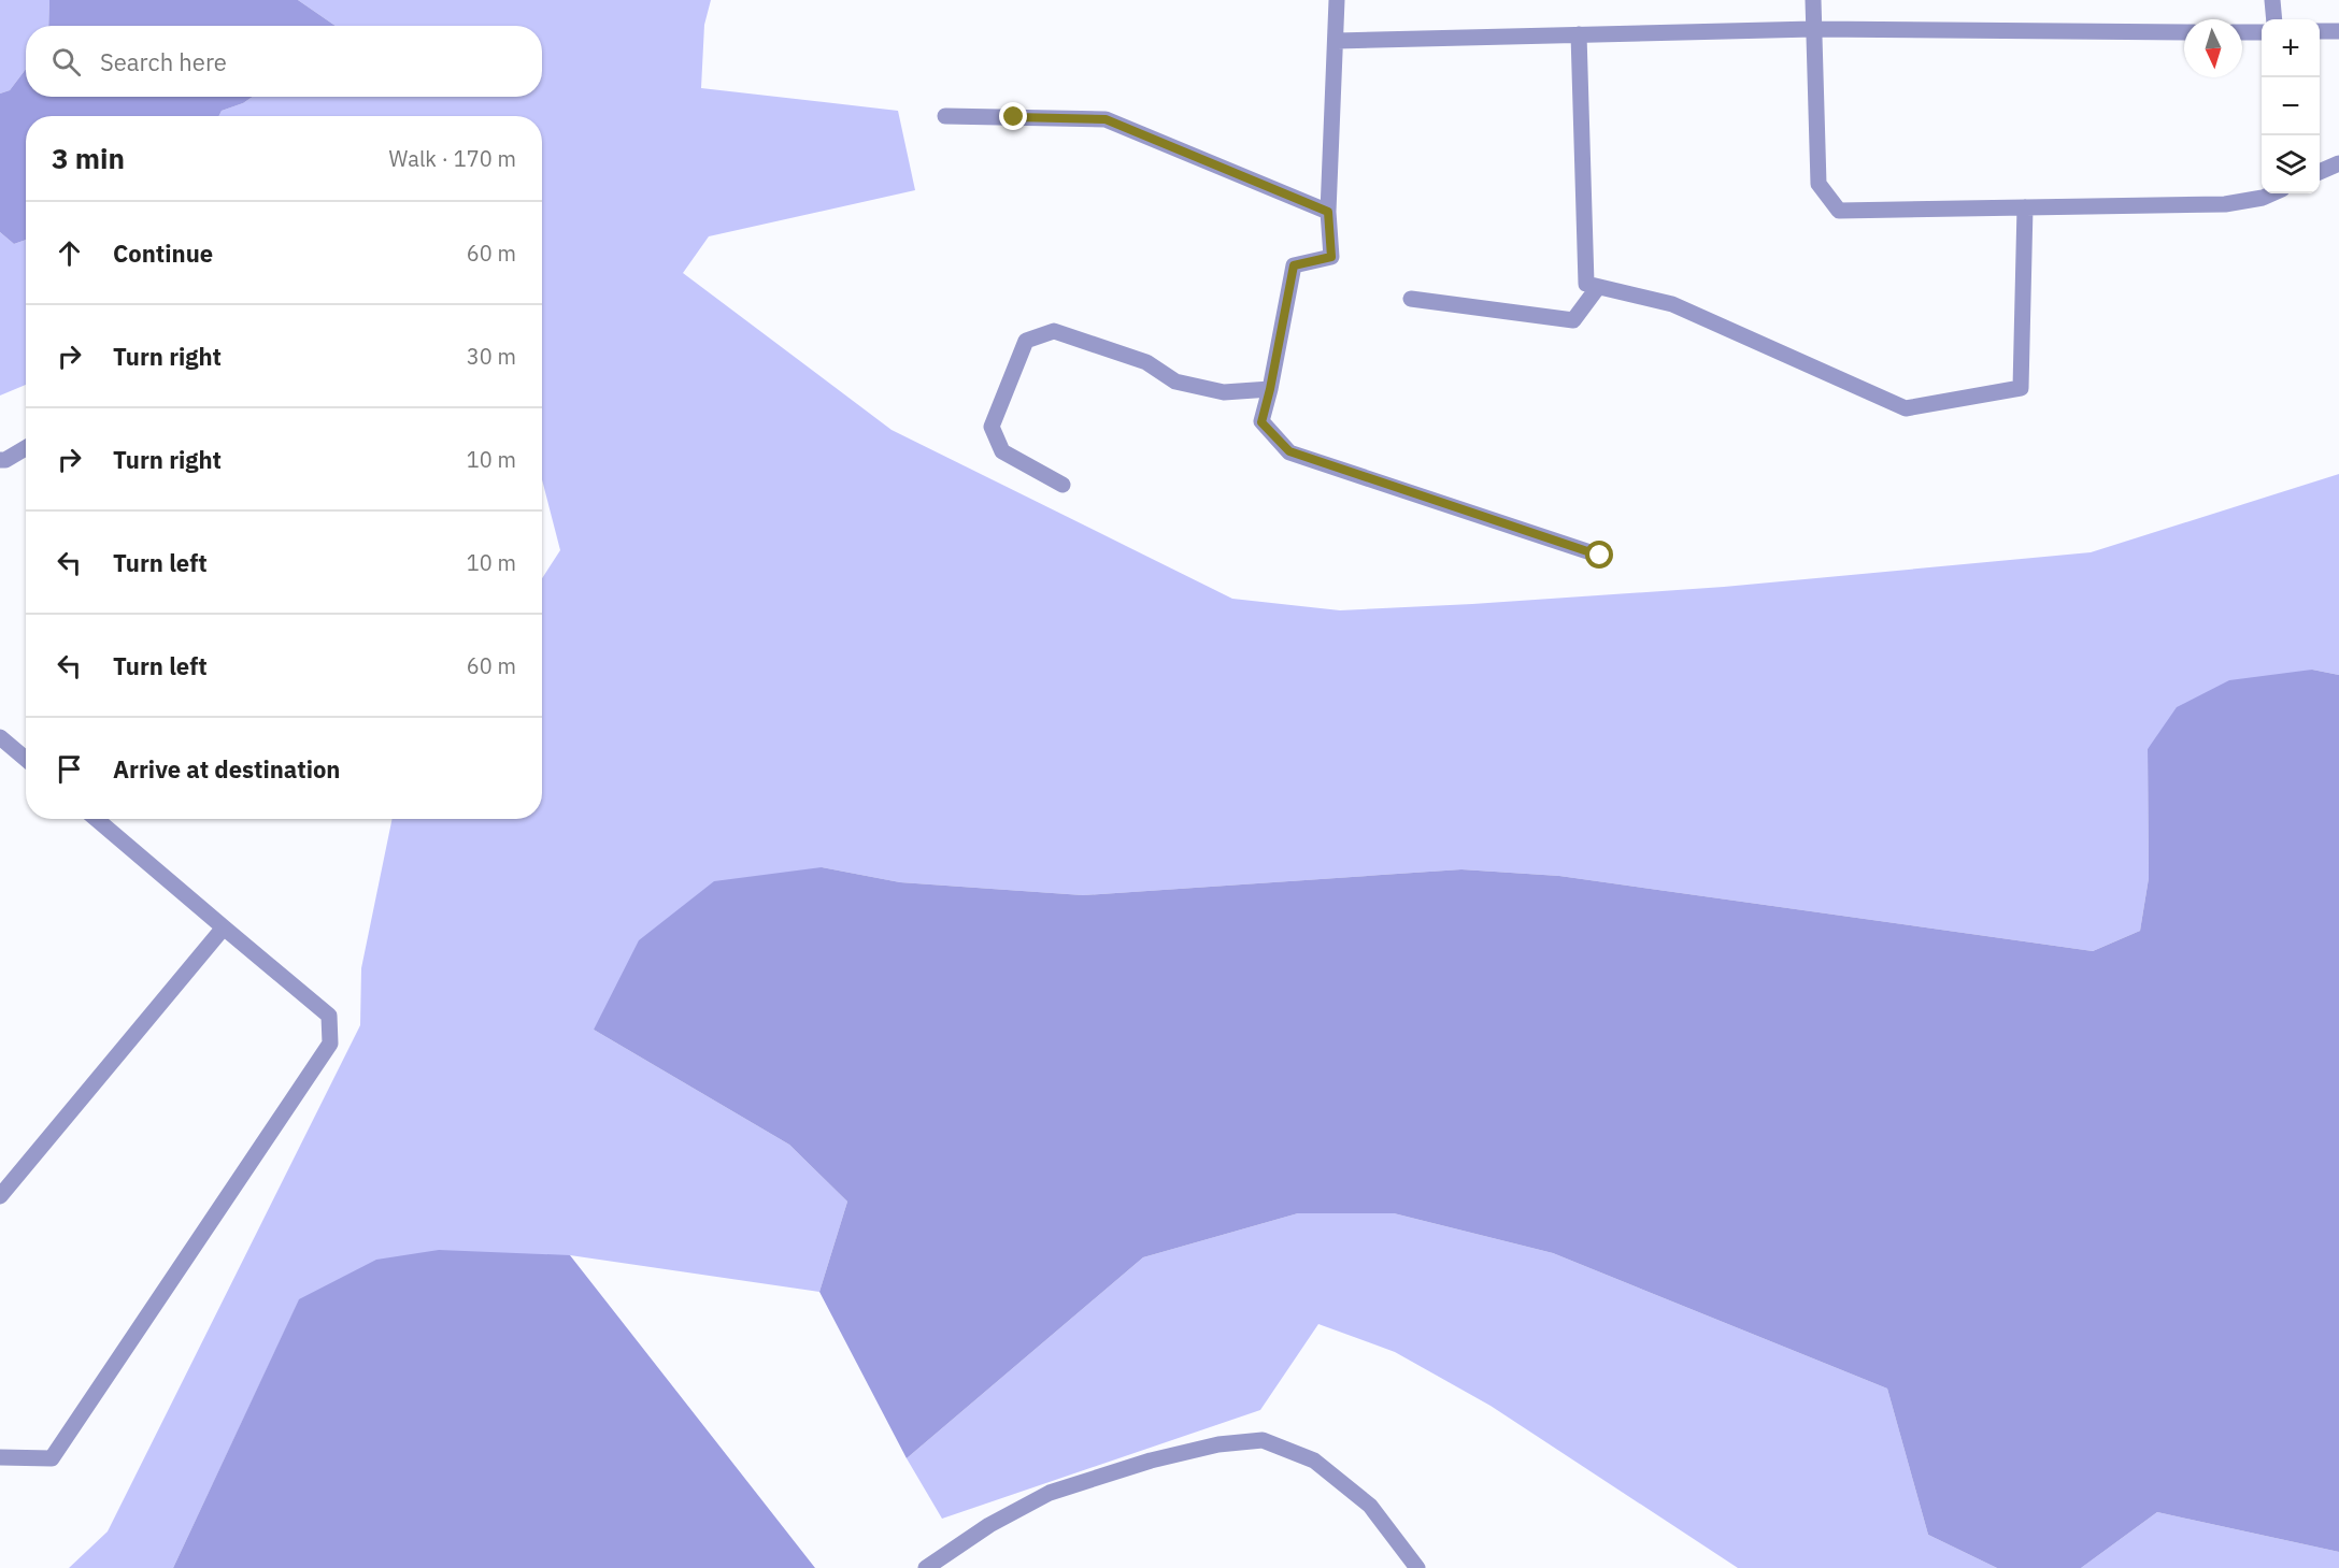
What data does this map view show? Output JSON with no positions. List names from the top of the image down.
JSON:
{
  "north": "bottom",
  "page": {
    "map_buttons": ["+", "−"],
    "search": "Search here",
    "heading": ["3 min", "Walk · 170 m"],
    "list": [
      ["Continue", "60 m"],
      ["Turn right", "30 m"],
      ["Turn right", "10 m"],
      ["Turn left", "10 m"],
      ["Turn left", "60 m"],
      "Arrive at destination"
    ]
  }
}
